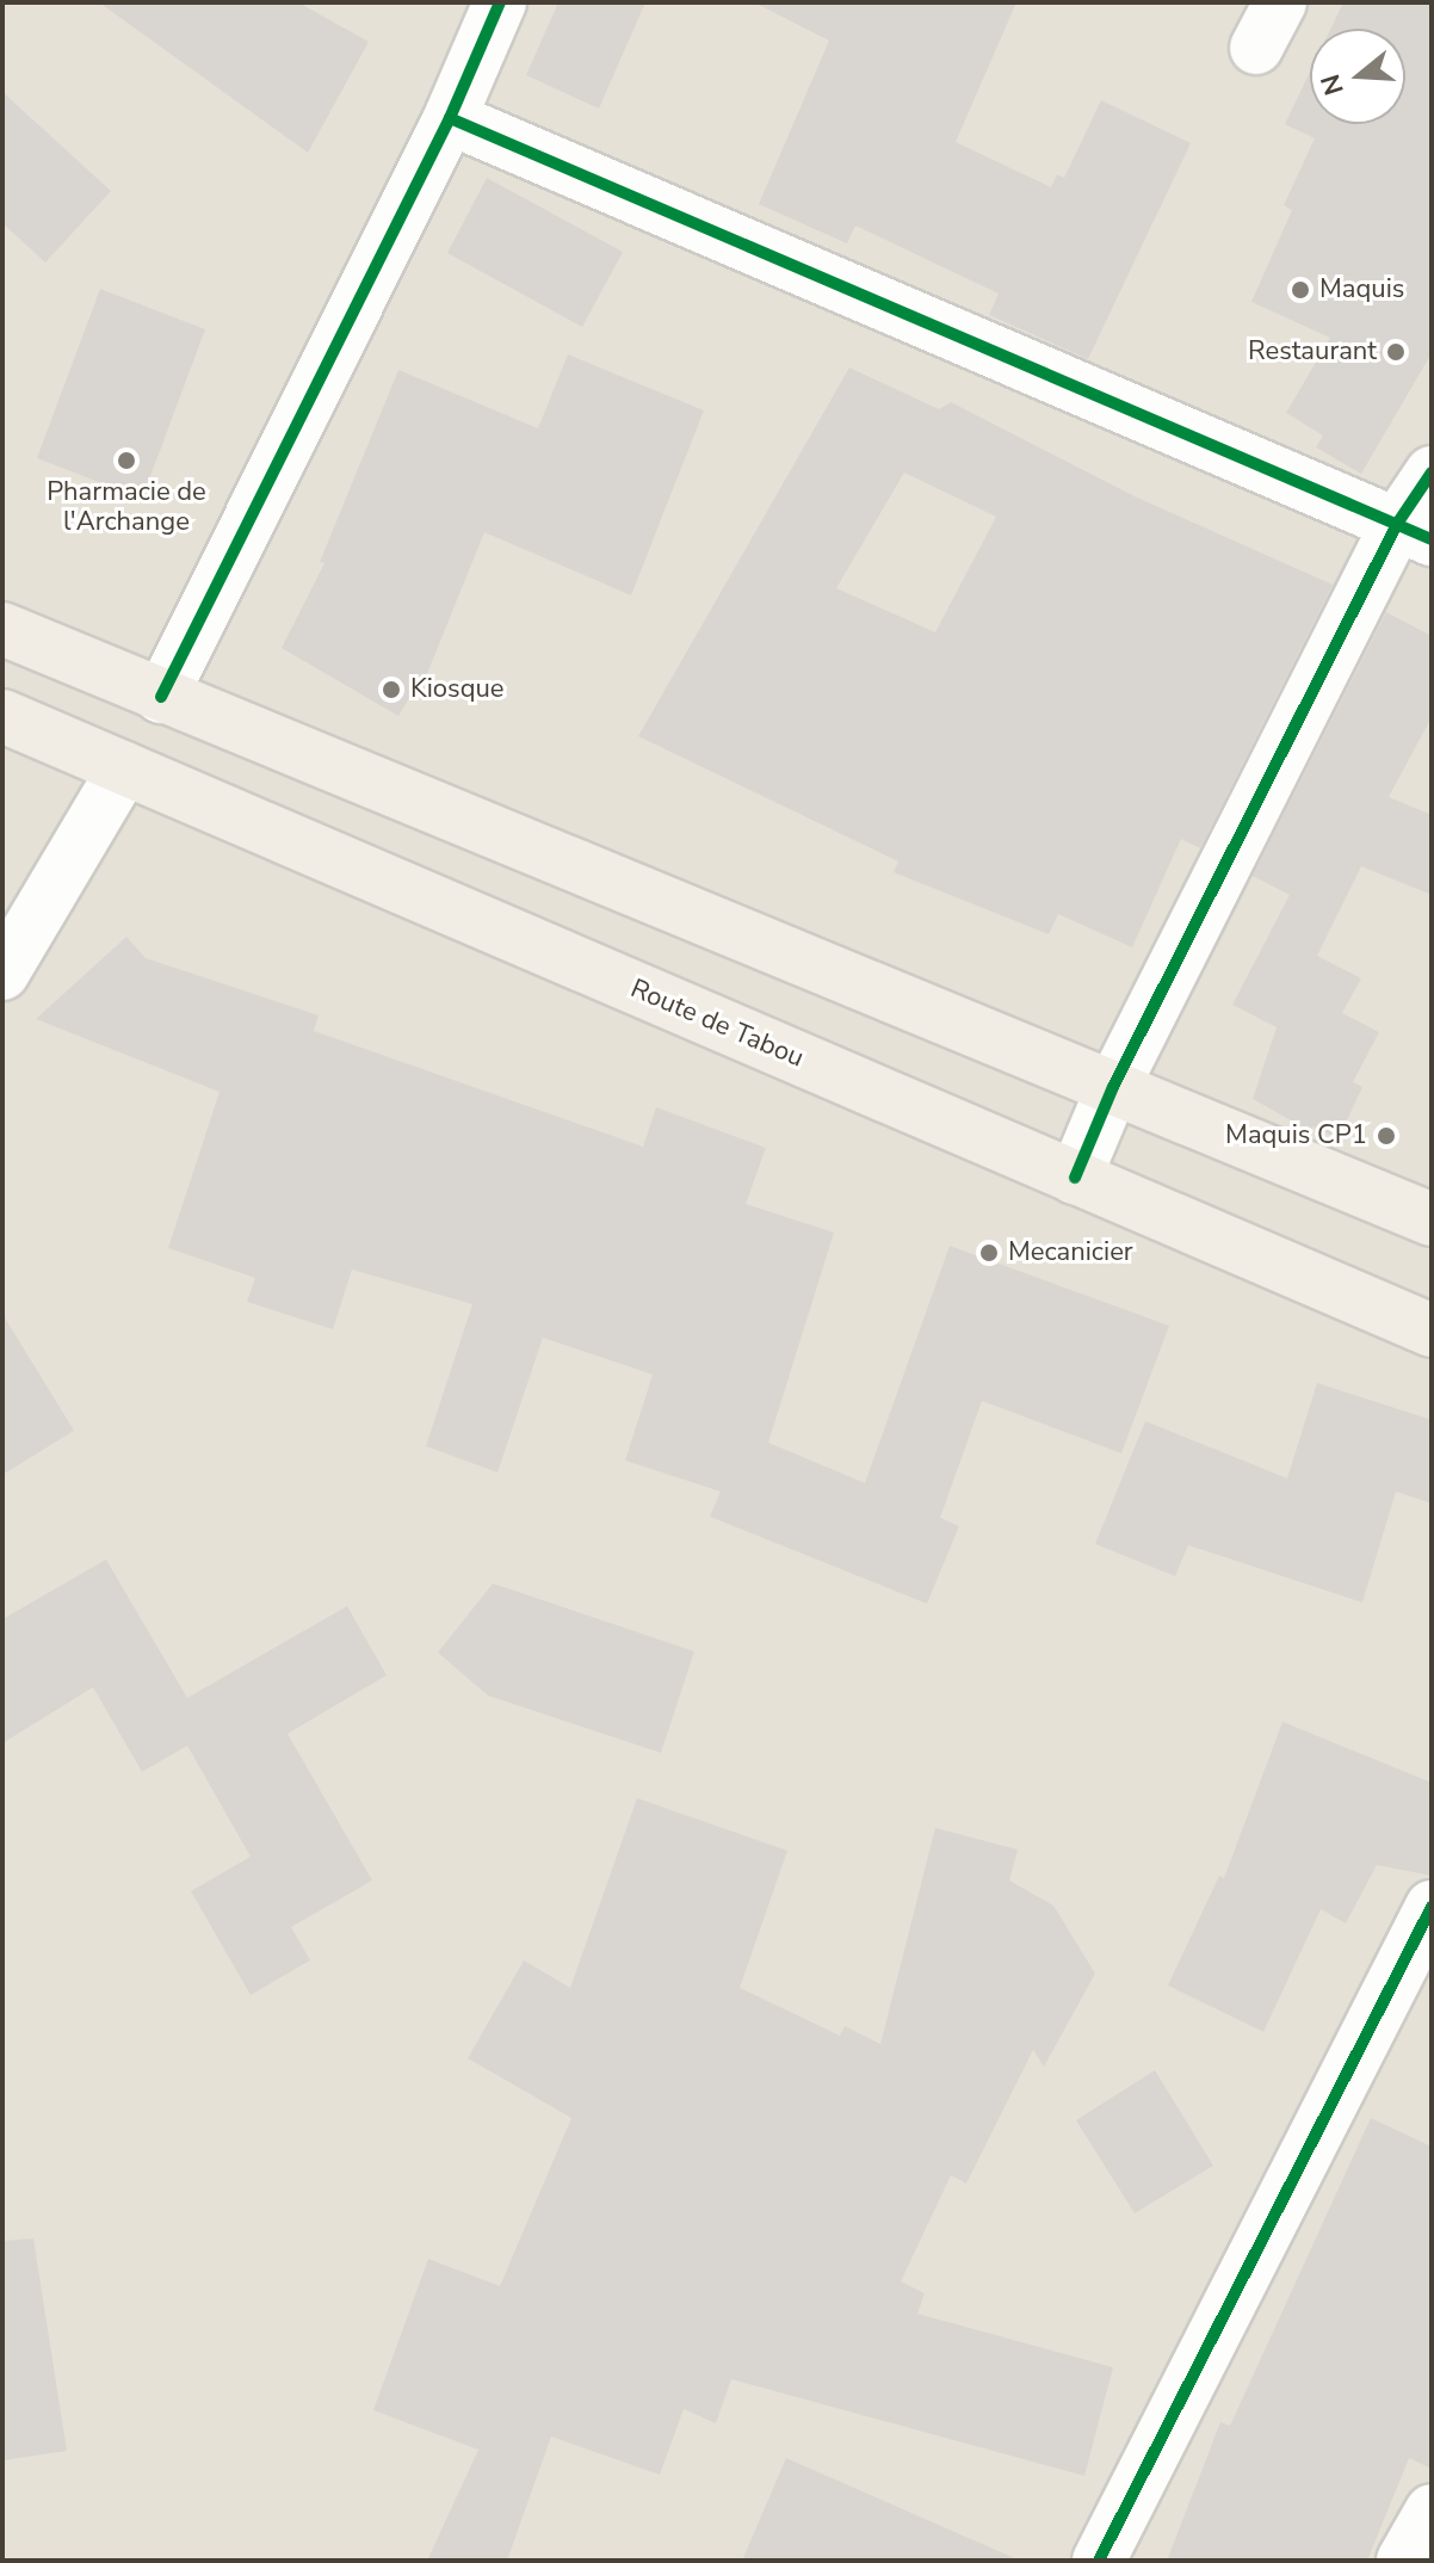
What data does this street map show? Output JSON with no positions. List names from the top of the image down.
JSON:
{
  "streets": {
    "main road": ["Route de Tabou"]
  },
  "places": [
    "Maquis",
    "Restaurant",
    "Pharmacie de l'Archange",
    "Kiosque",
    "Maquis CP1",
    "Mecanicier"
  ],
  "north": "left"
}
